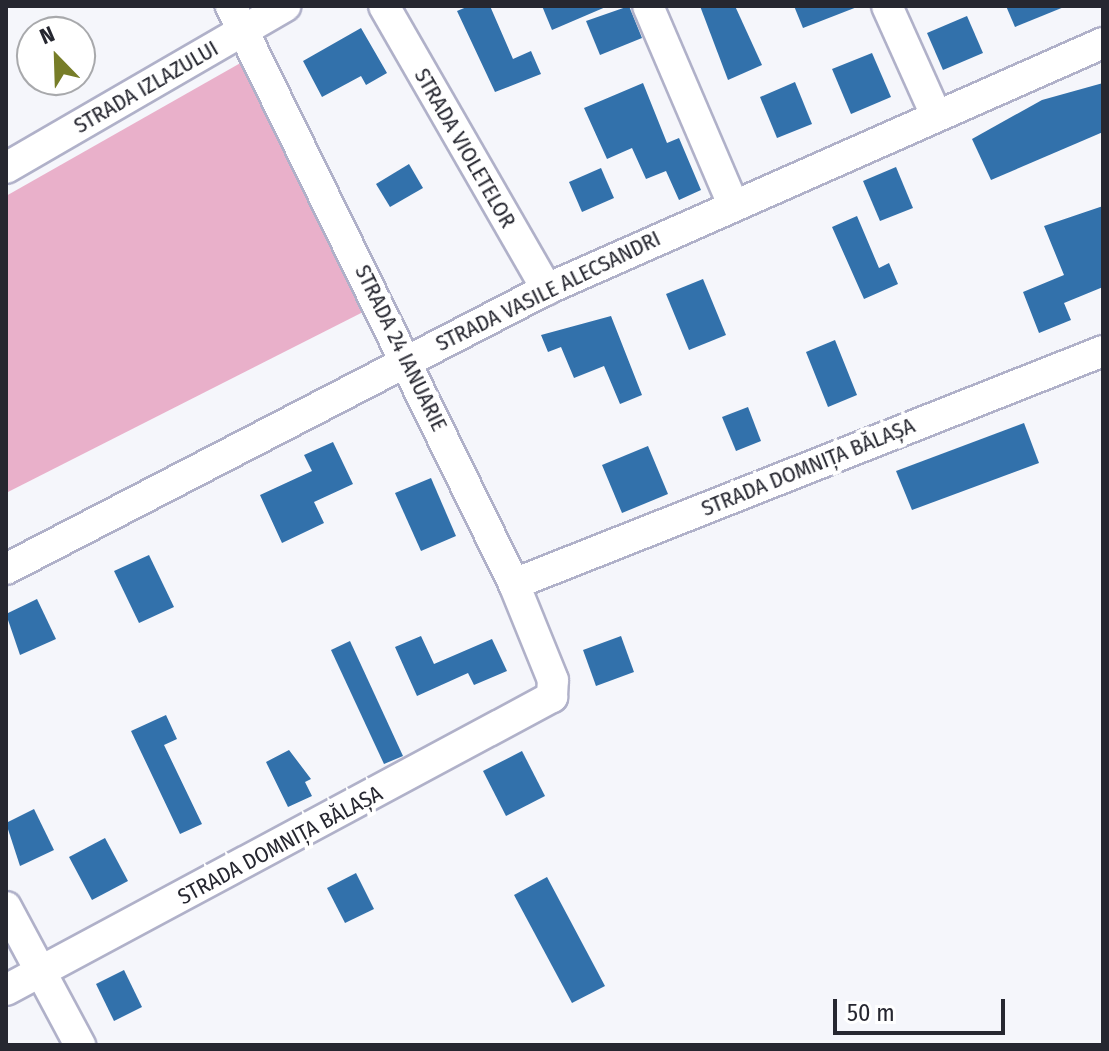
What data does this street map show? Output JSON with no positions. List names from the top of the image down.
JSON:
{
  "streets": {
    "street": [
      "STRADA IZLAZULUI",
      "STRADA VIOLETELOR",
      "STRADA VASILE ALECSANDRI",
      "STRADA 24 IANUARIE",
      "STRADA DOMNIȚA BĂLAȘA"
    ]
  },
  "crossings": [
    ["STRADA IZLAZULUI", "STRADA 24 IANUARIE"],
    ["STRADA VIOLETELOR", "STRADA VASILE ALECSANDRI"],
    ["STRADA VASILE ALECSANDRI", "STRADA 24 IANUARIE"],
    ["STRADA 24 IANUARIE", "STRADA DOMNIȚA BĂLAȘA"]
  ],
  "scale_bar": "50 m",
  "north": "top left"
}
